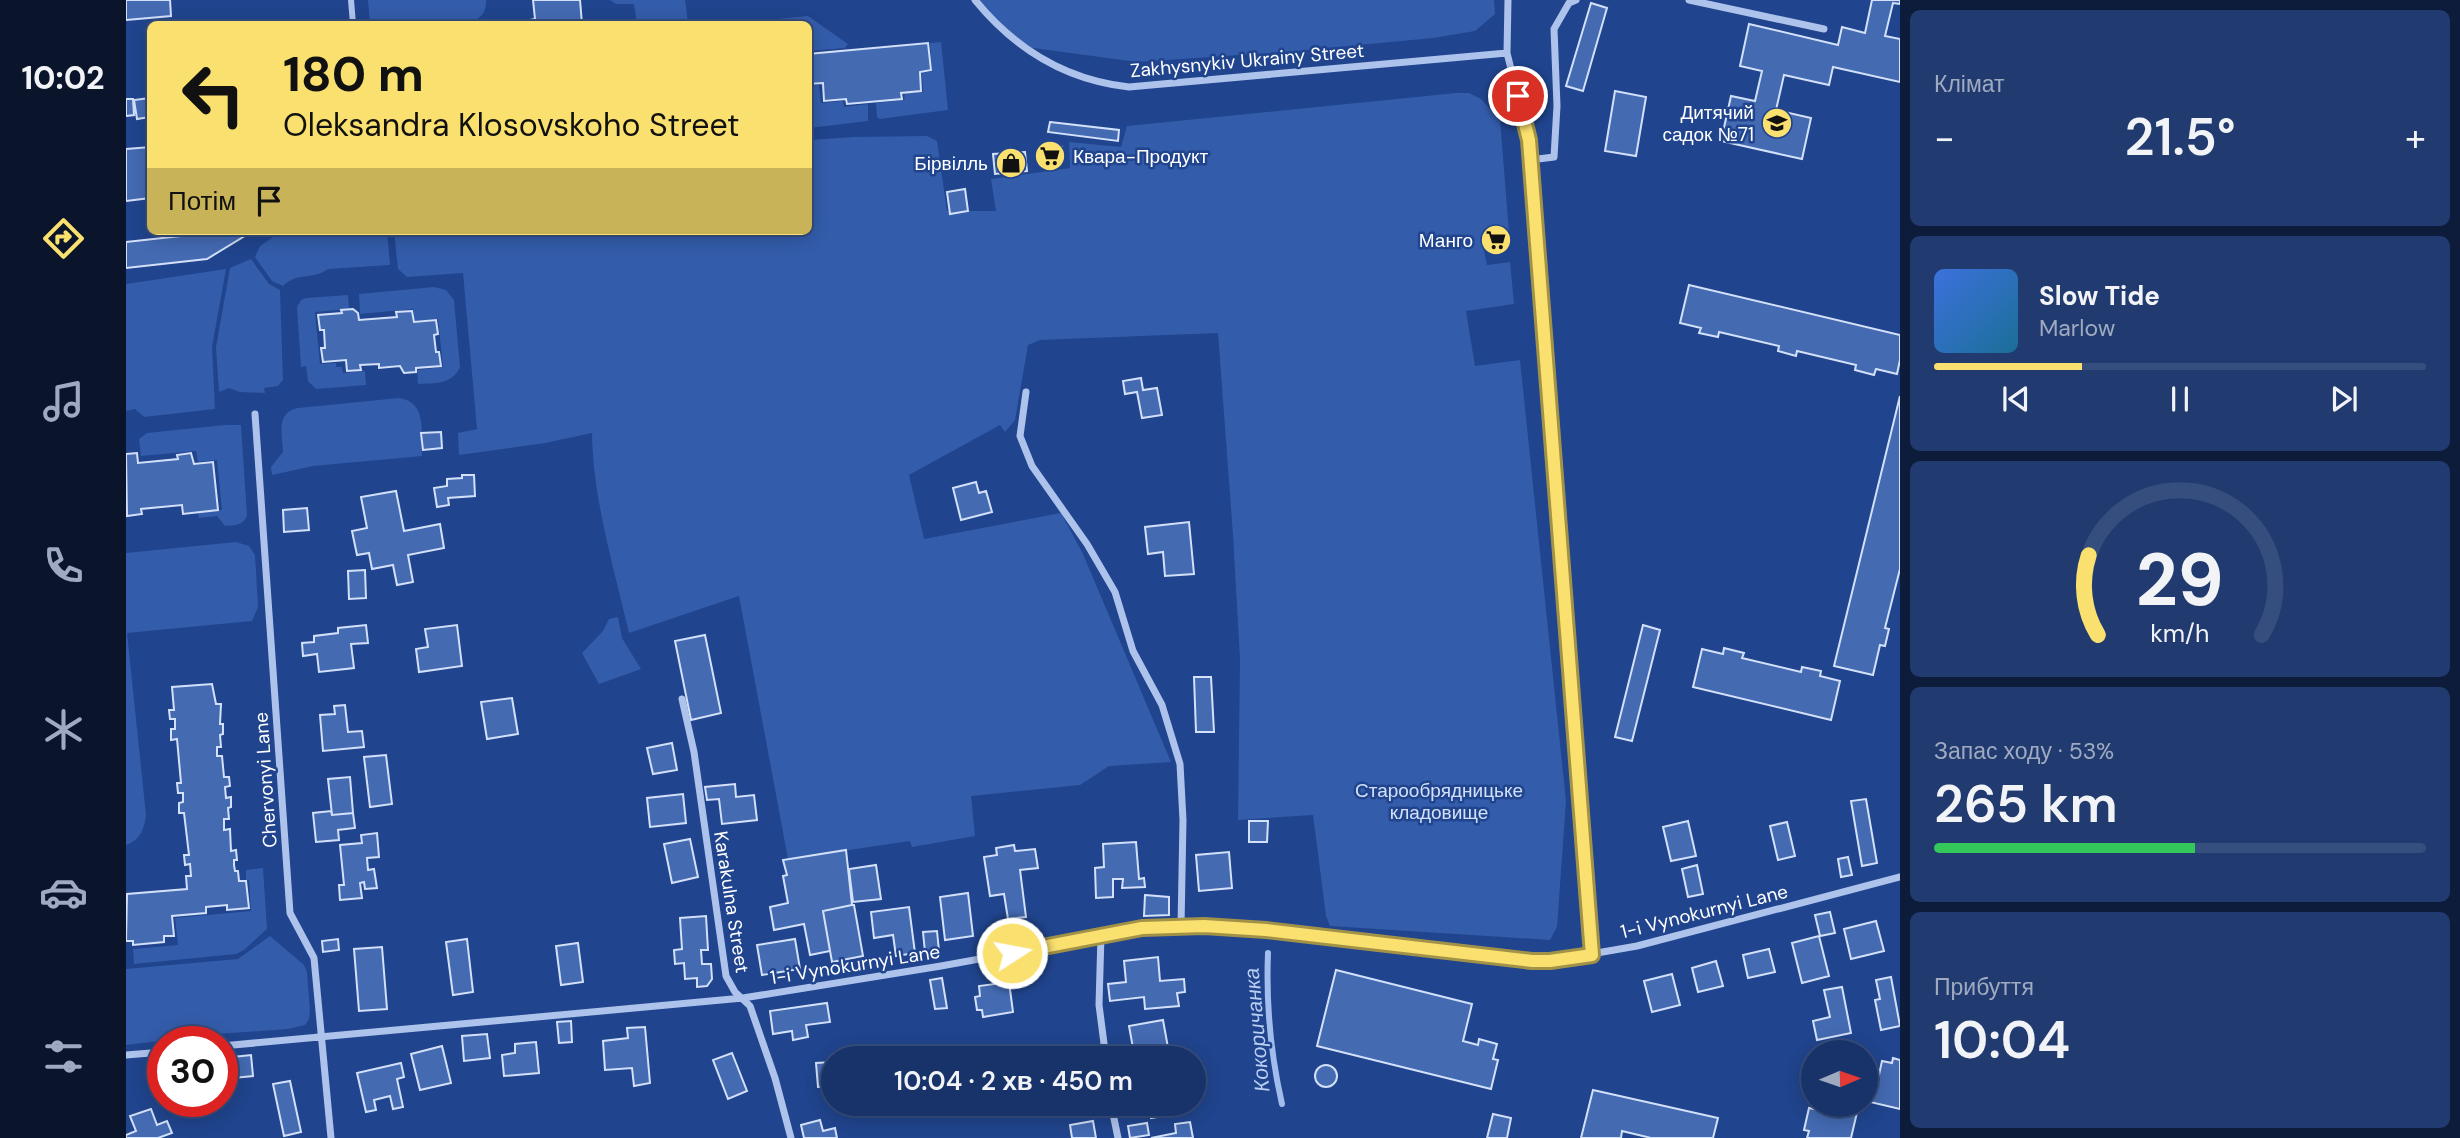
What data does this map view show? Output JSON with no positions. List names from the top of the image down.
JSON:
{
  "streets": {
    "street": [
      "Zakhysnykiv Ukrainy Street",
      "Chervonyi Lane",
      "Karakulna Street",
      "1-i Vynokurnyi Lane"
    ]
  },
  "crossings": [
    ["Chervonyi Lane", "1-i Vynokurnyi Lane"],
    ["Karakulna Street", "1-i Vynokurnyi Lane"]
  ],
  "water": ["Кокоричанка"],
  "parks": ["Старообрядницьке кладовище"],
  "places": {
    "school or university": ["Дитячий садок №71"],
    "supermarket": ["Квара-Продукт", "Манго"],
    "shop": ["Бірвілль"]
  },
  "north": "right",
  "page": {
    "tabs": "10:02",
    "tile": [
      "Клімат",
      ["Запас ходу · 53%", "265 km"],
      ["Прибуття", "10:04"]
    ],
    "turn": ["180 m", "Oleksandra Klosovskoho Street"],
    "heat": ["−", "21.5°", "+"],
    "then": "Потім",
    "song": ["Slow Tide", "Marlow"],
    "limit": "30",
    "trip": "10:04 · 2 хв · 450 m",
    "gauge": ["29", "km/h"]
  }
}
